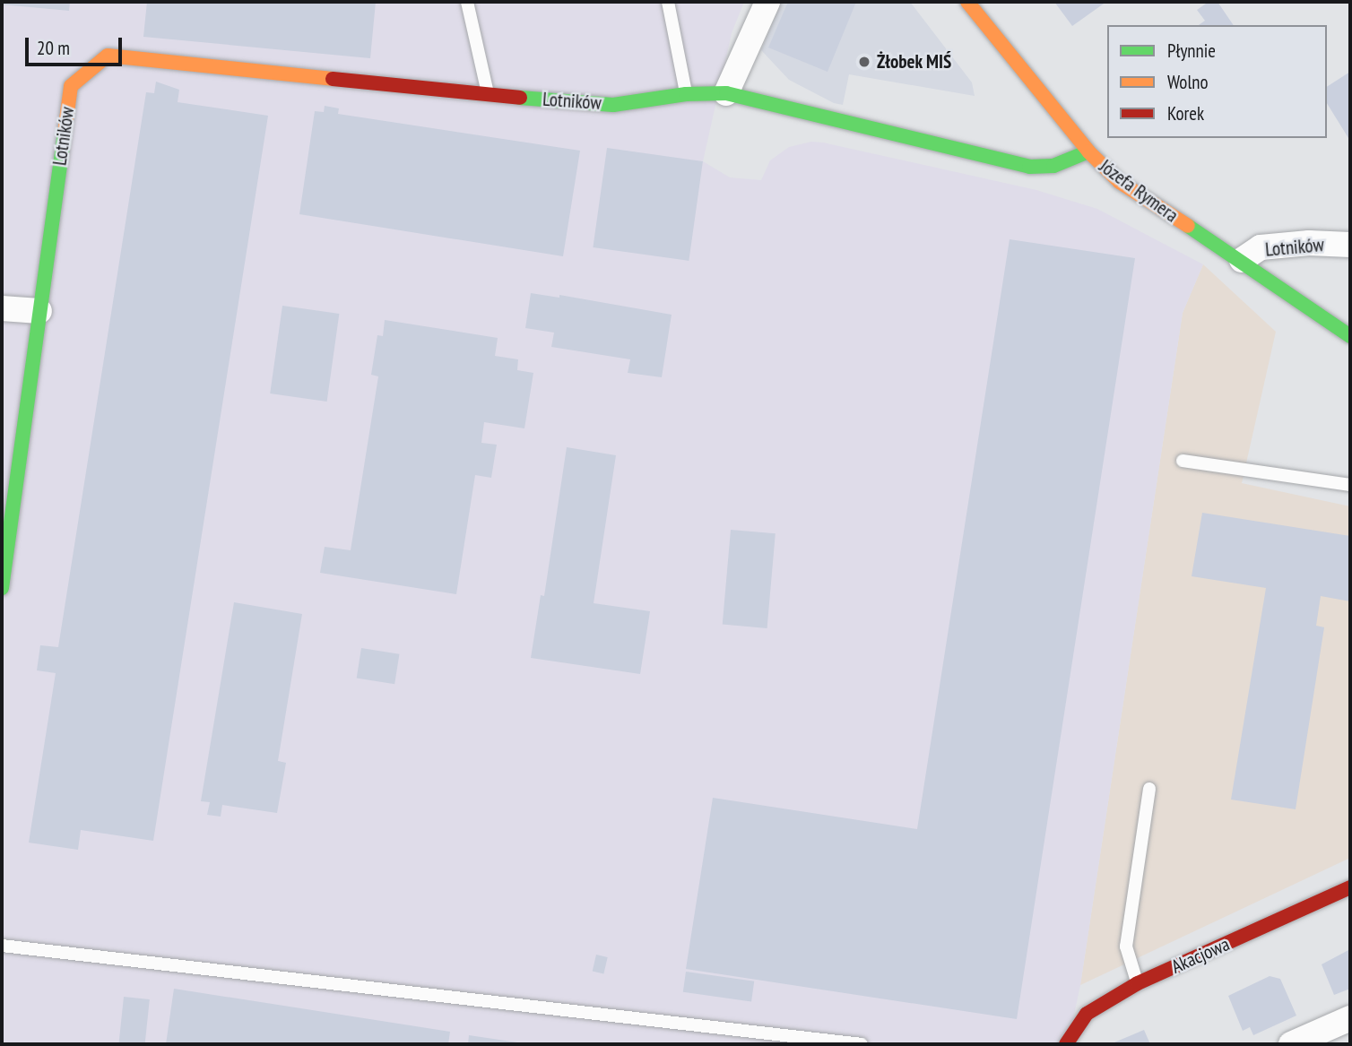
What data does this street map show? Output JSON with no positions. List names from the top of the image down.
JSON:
{
  "streets": {
    "street": ["Lotników", "Józefa Rymera", "Akacjowa"]
  },
  "crossings": [
    ["Lotników", "Józefa Rymera"]
  ],
  "places": ["Żłobek MIŚ"],
  "legend": ["Płynnie", "Wolno", "Korek"],
  "scale_bar": "20 m"
}
